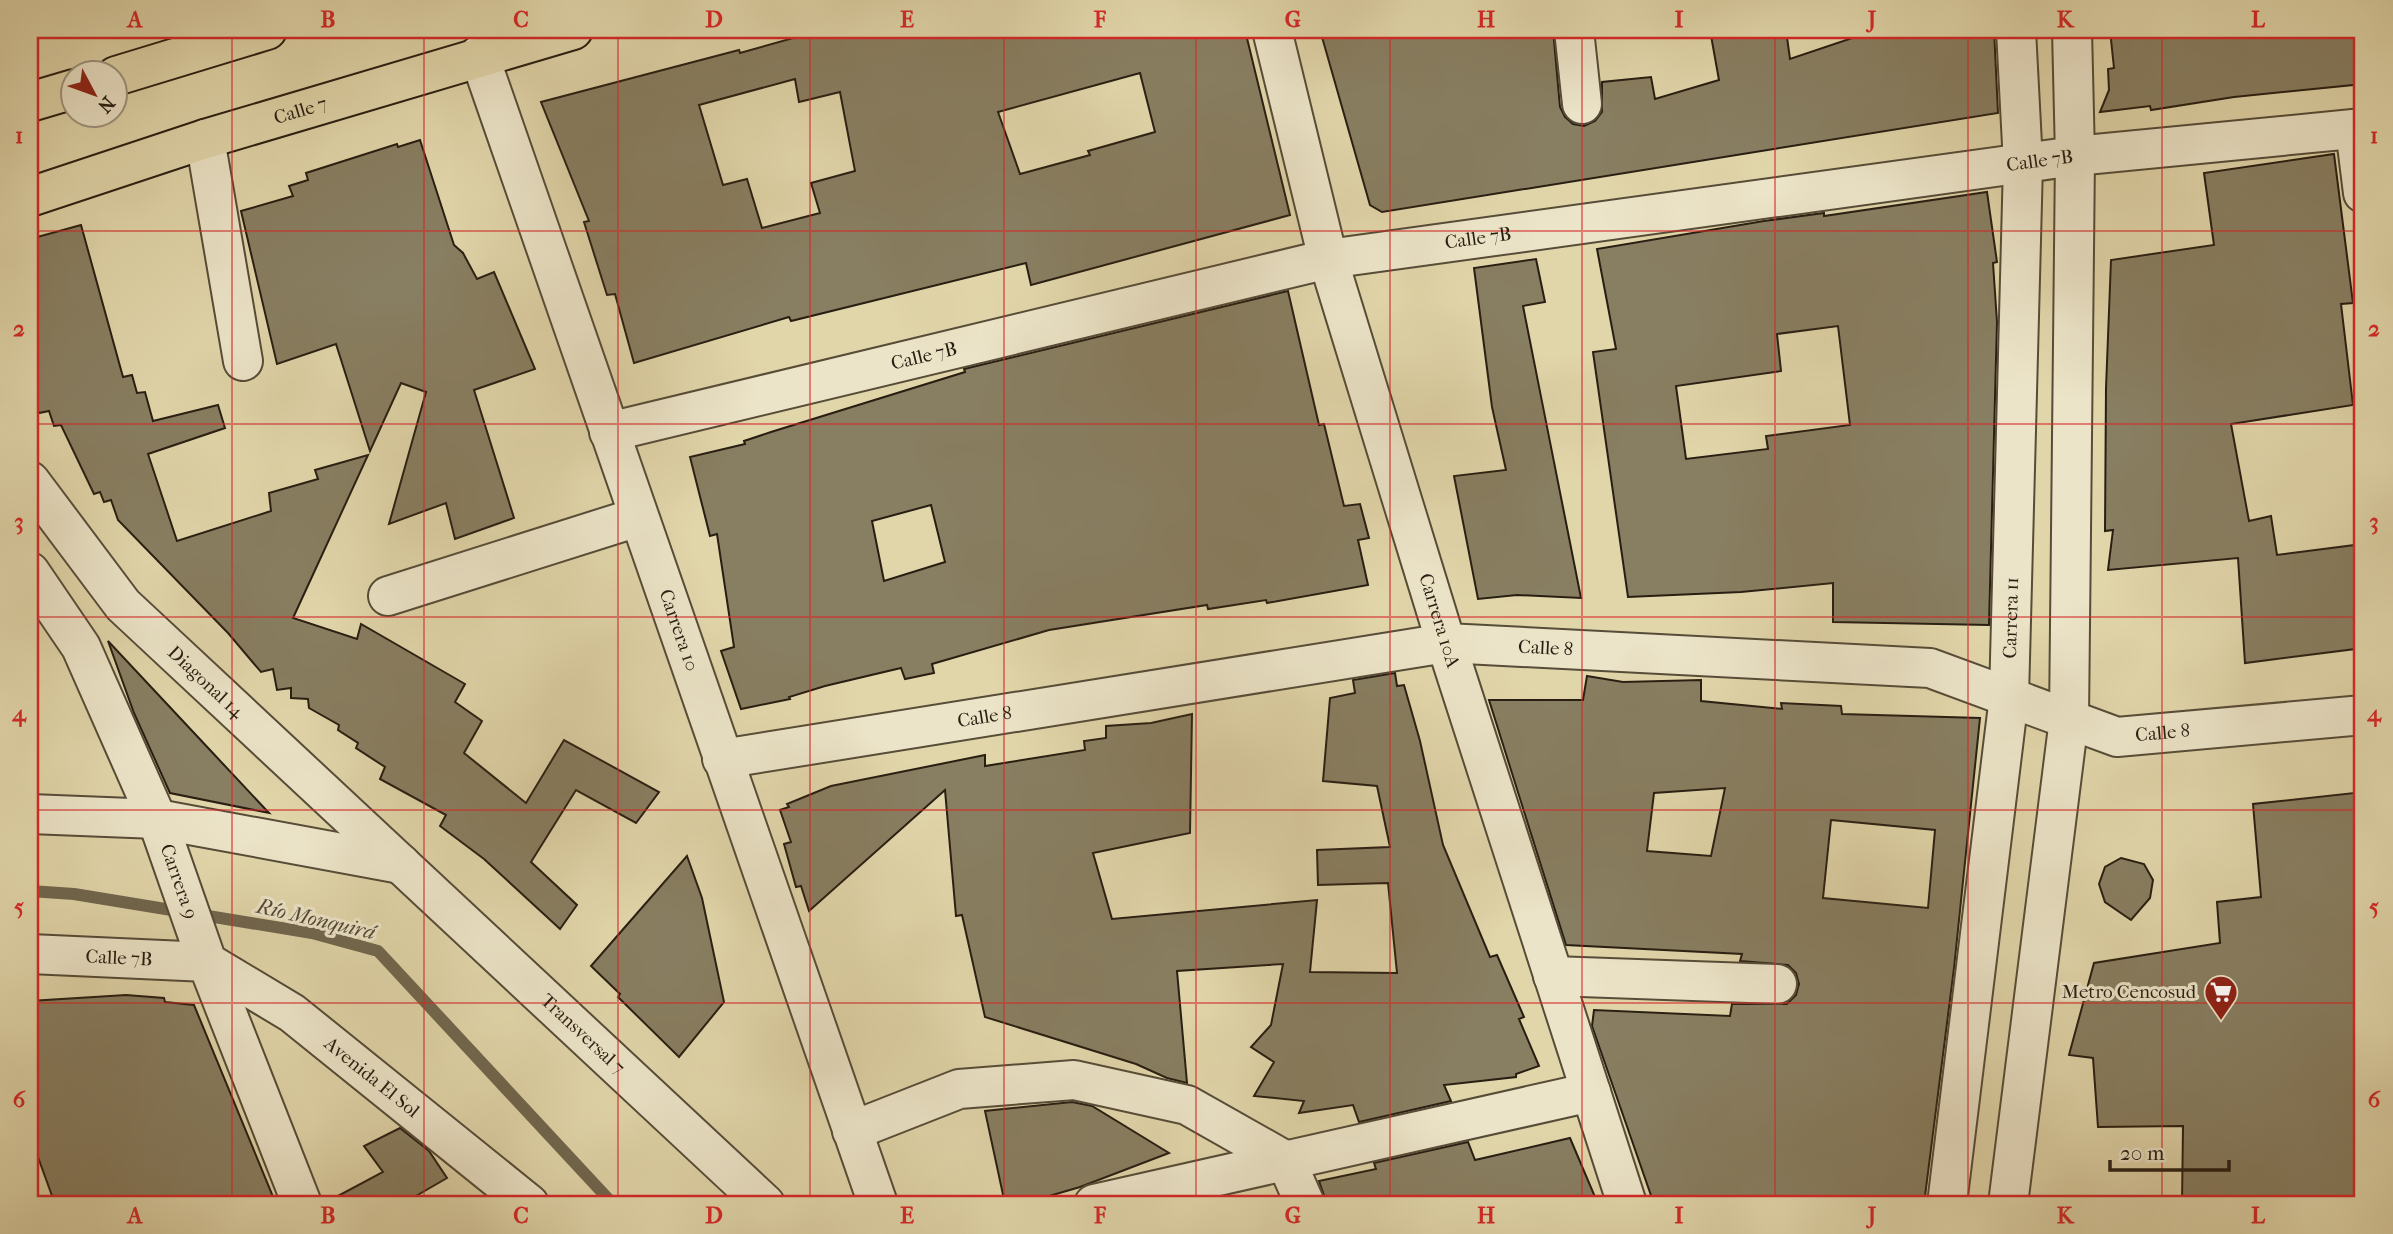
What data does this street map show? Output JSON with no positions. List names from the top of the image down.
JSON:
{
  "streets": {
    "main road": ["Calle 7"],
    "street": [
      "Calle 7B",
      "Carrera 11",
      "Carrera 10A",
      "Carrera 10",
      "Calle 8",
      "Diagonal 14",
      "Carrera 9",
      "Transversal 7",
      "Avenida El Sol"
    ]
  },
  "crossings": [
    ["Calle 7", "Carrera 10"],
    ["Calle 7B", "Carrera 11"],
    ["Calle 7B", "Carrera 10A"],
    ["Calle 7B", "Carrera 10"],
    ["Calle 7B", "Carrera 9"],
    ["Calle 7B", "Avenida El Sol"],
    ["Carrera 11", "Calle 8"],
    ["Carrera 10A", "Calle 8"],
    ["Carrera 10", "Calle 8"],
    ["Diagonal 14", "Transversal 7"],
    ["Carrera 9", "Avenida El Sol"]
  ],
  "water": ["Río Monquirá"],
  "places": {
    "supermarket": ["Metro Cencosud"]
  },
  "scale_bar": "20 m",
  "north": "bottom right",
  "grid": {
    "columns": [
      "A",
      "B",
      "C",
      "D",
      "E",
      "F",
      "G",
      "H",
      "I",
      "J",
      "K",
      "L"
    ],
    "rows": [
      "1",
      "2",
      "3",
      "4",
      "5",
      "6"
    ]
  }
}
